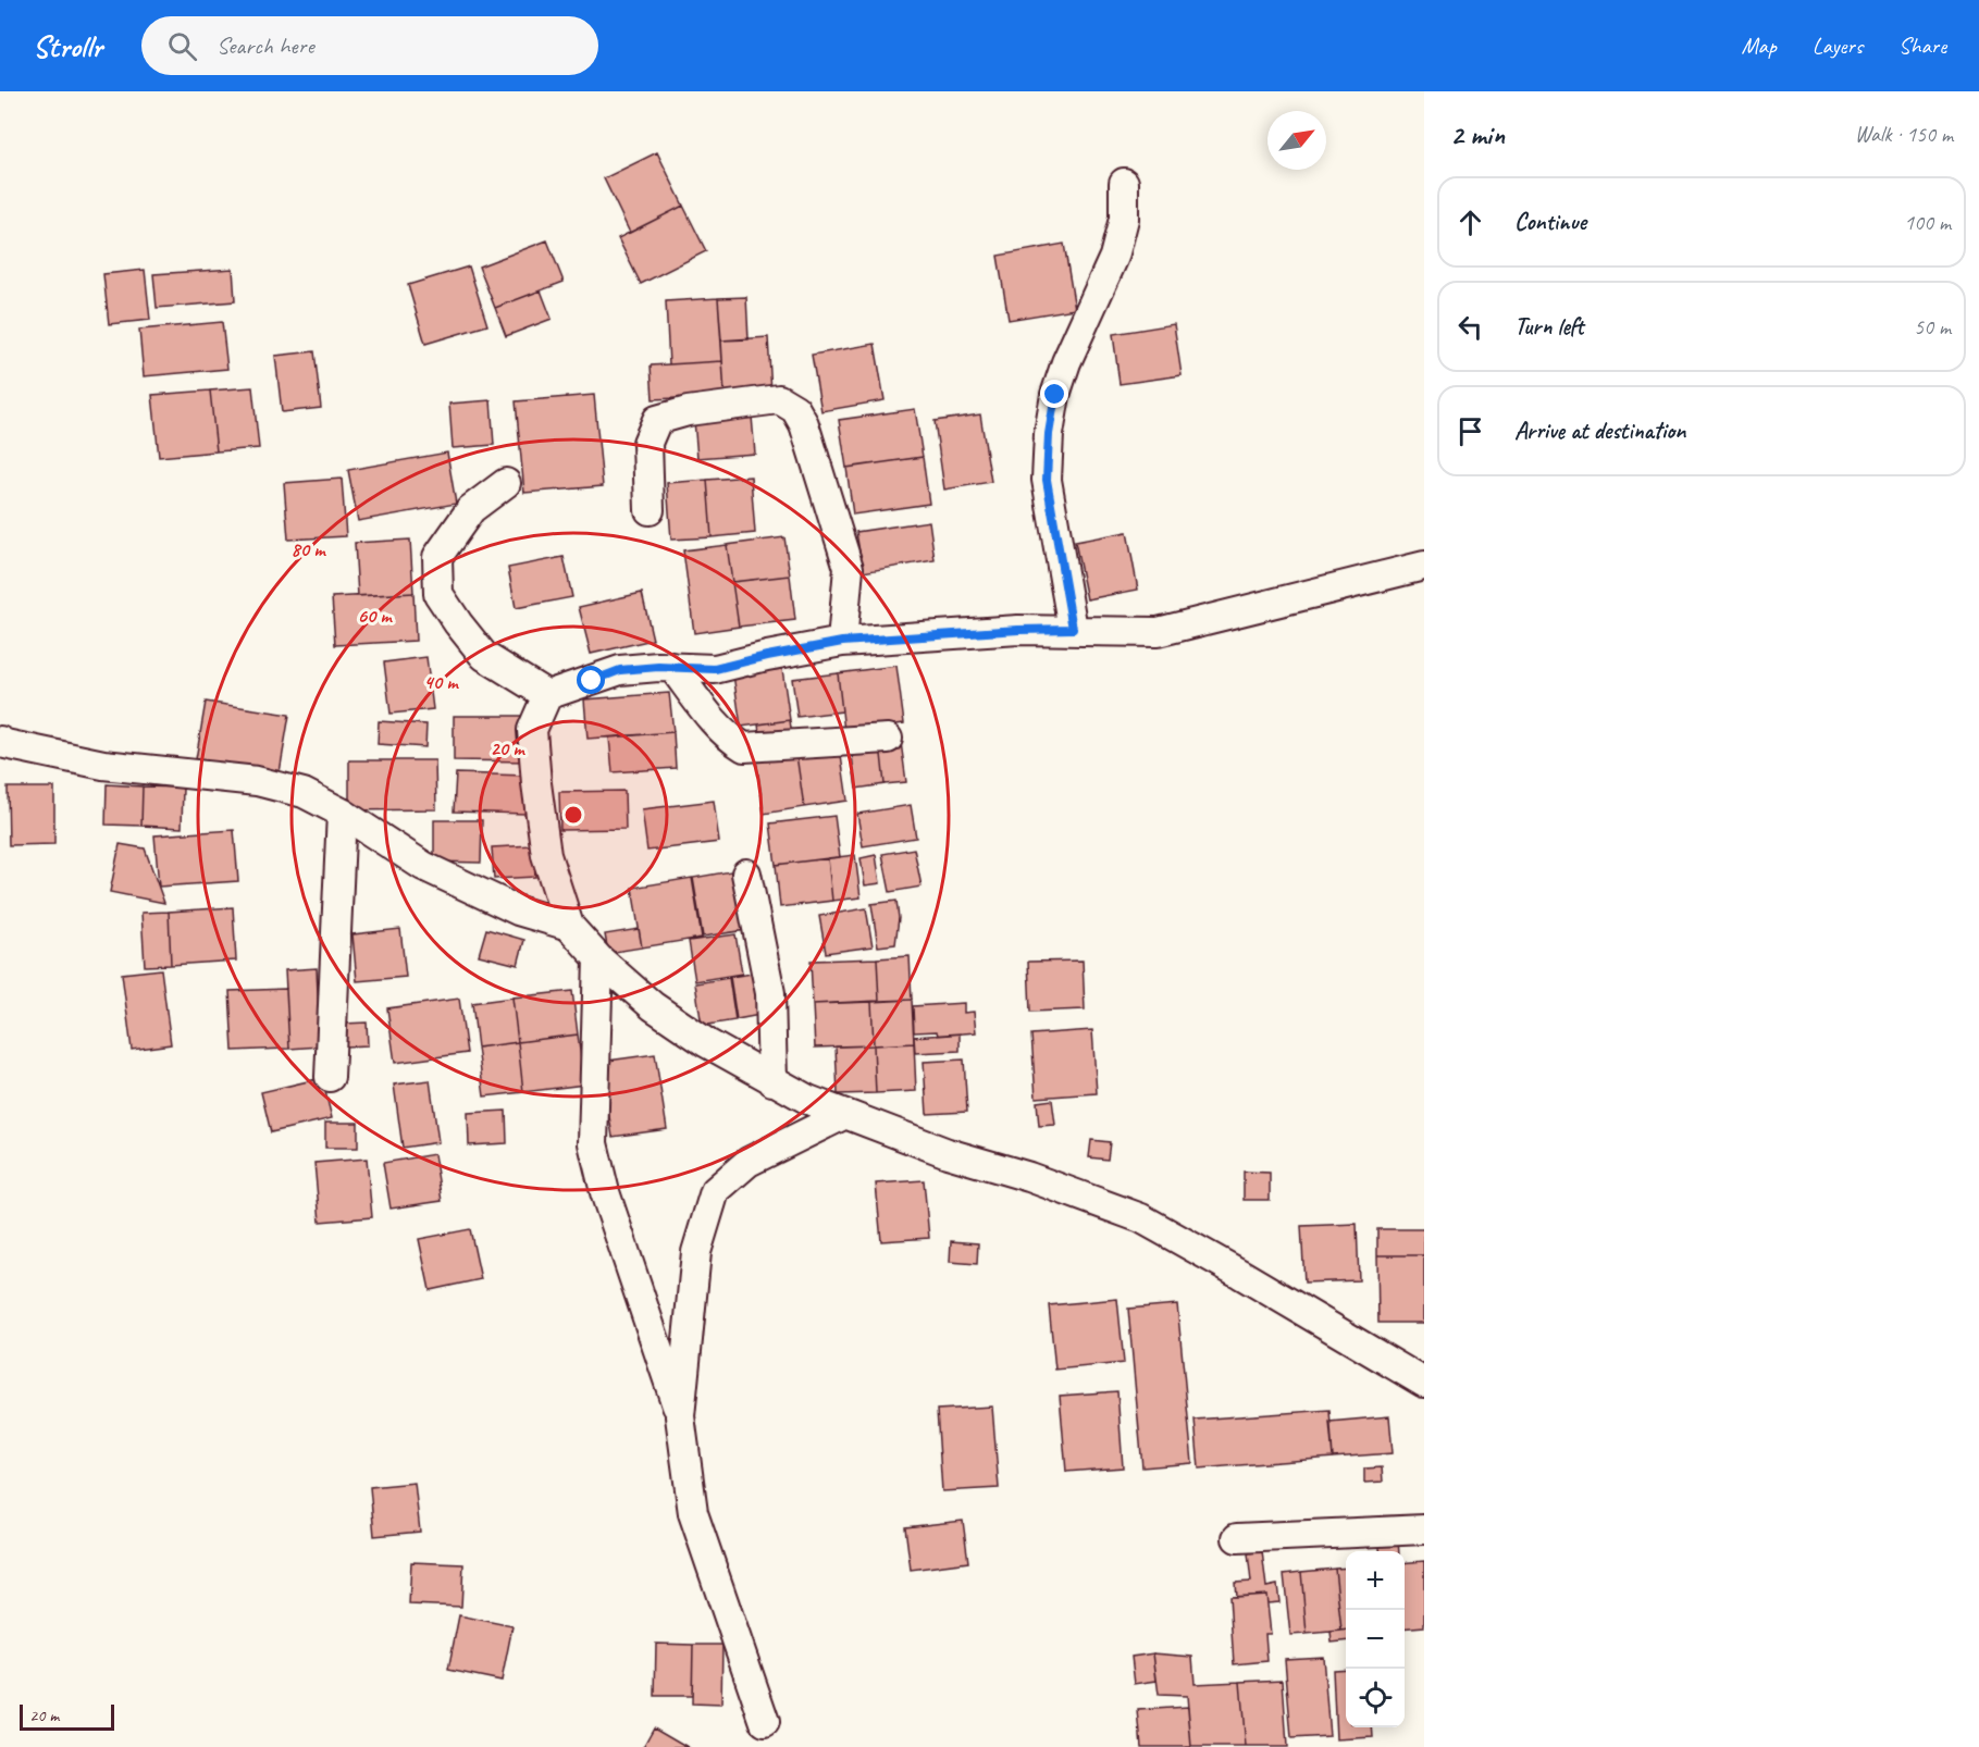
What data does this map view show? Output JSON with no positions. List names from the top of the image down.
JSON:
{
  "scale_bar": "20 m",
  "north": "top right",
  "page": {
    "header": "Strollr",
    "search": "Search here",
    "nav": ["Map", "Layers", "Share"],
    "heading": ["2 min", "Walk · 150 m"],
    "list": [
      ["Continue", "100 m"],
      ["Turn left", "50 m"],
      "Arrive at destination"
    ],
    "map_buttons": ["+", "−"],
    "scale": "20 m"
  },
  "rings": [
    "80 m",
    "60 m",
    "40 m",
    "20 m"
  ]
}
